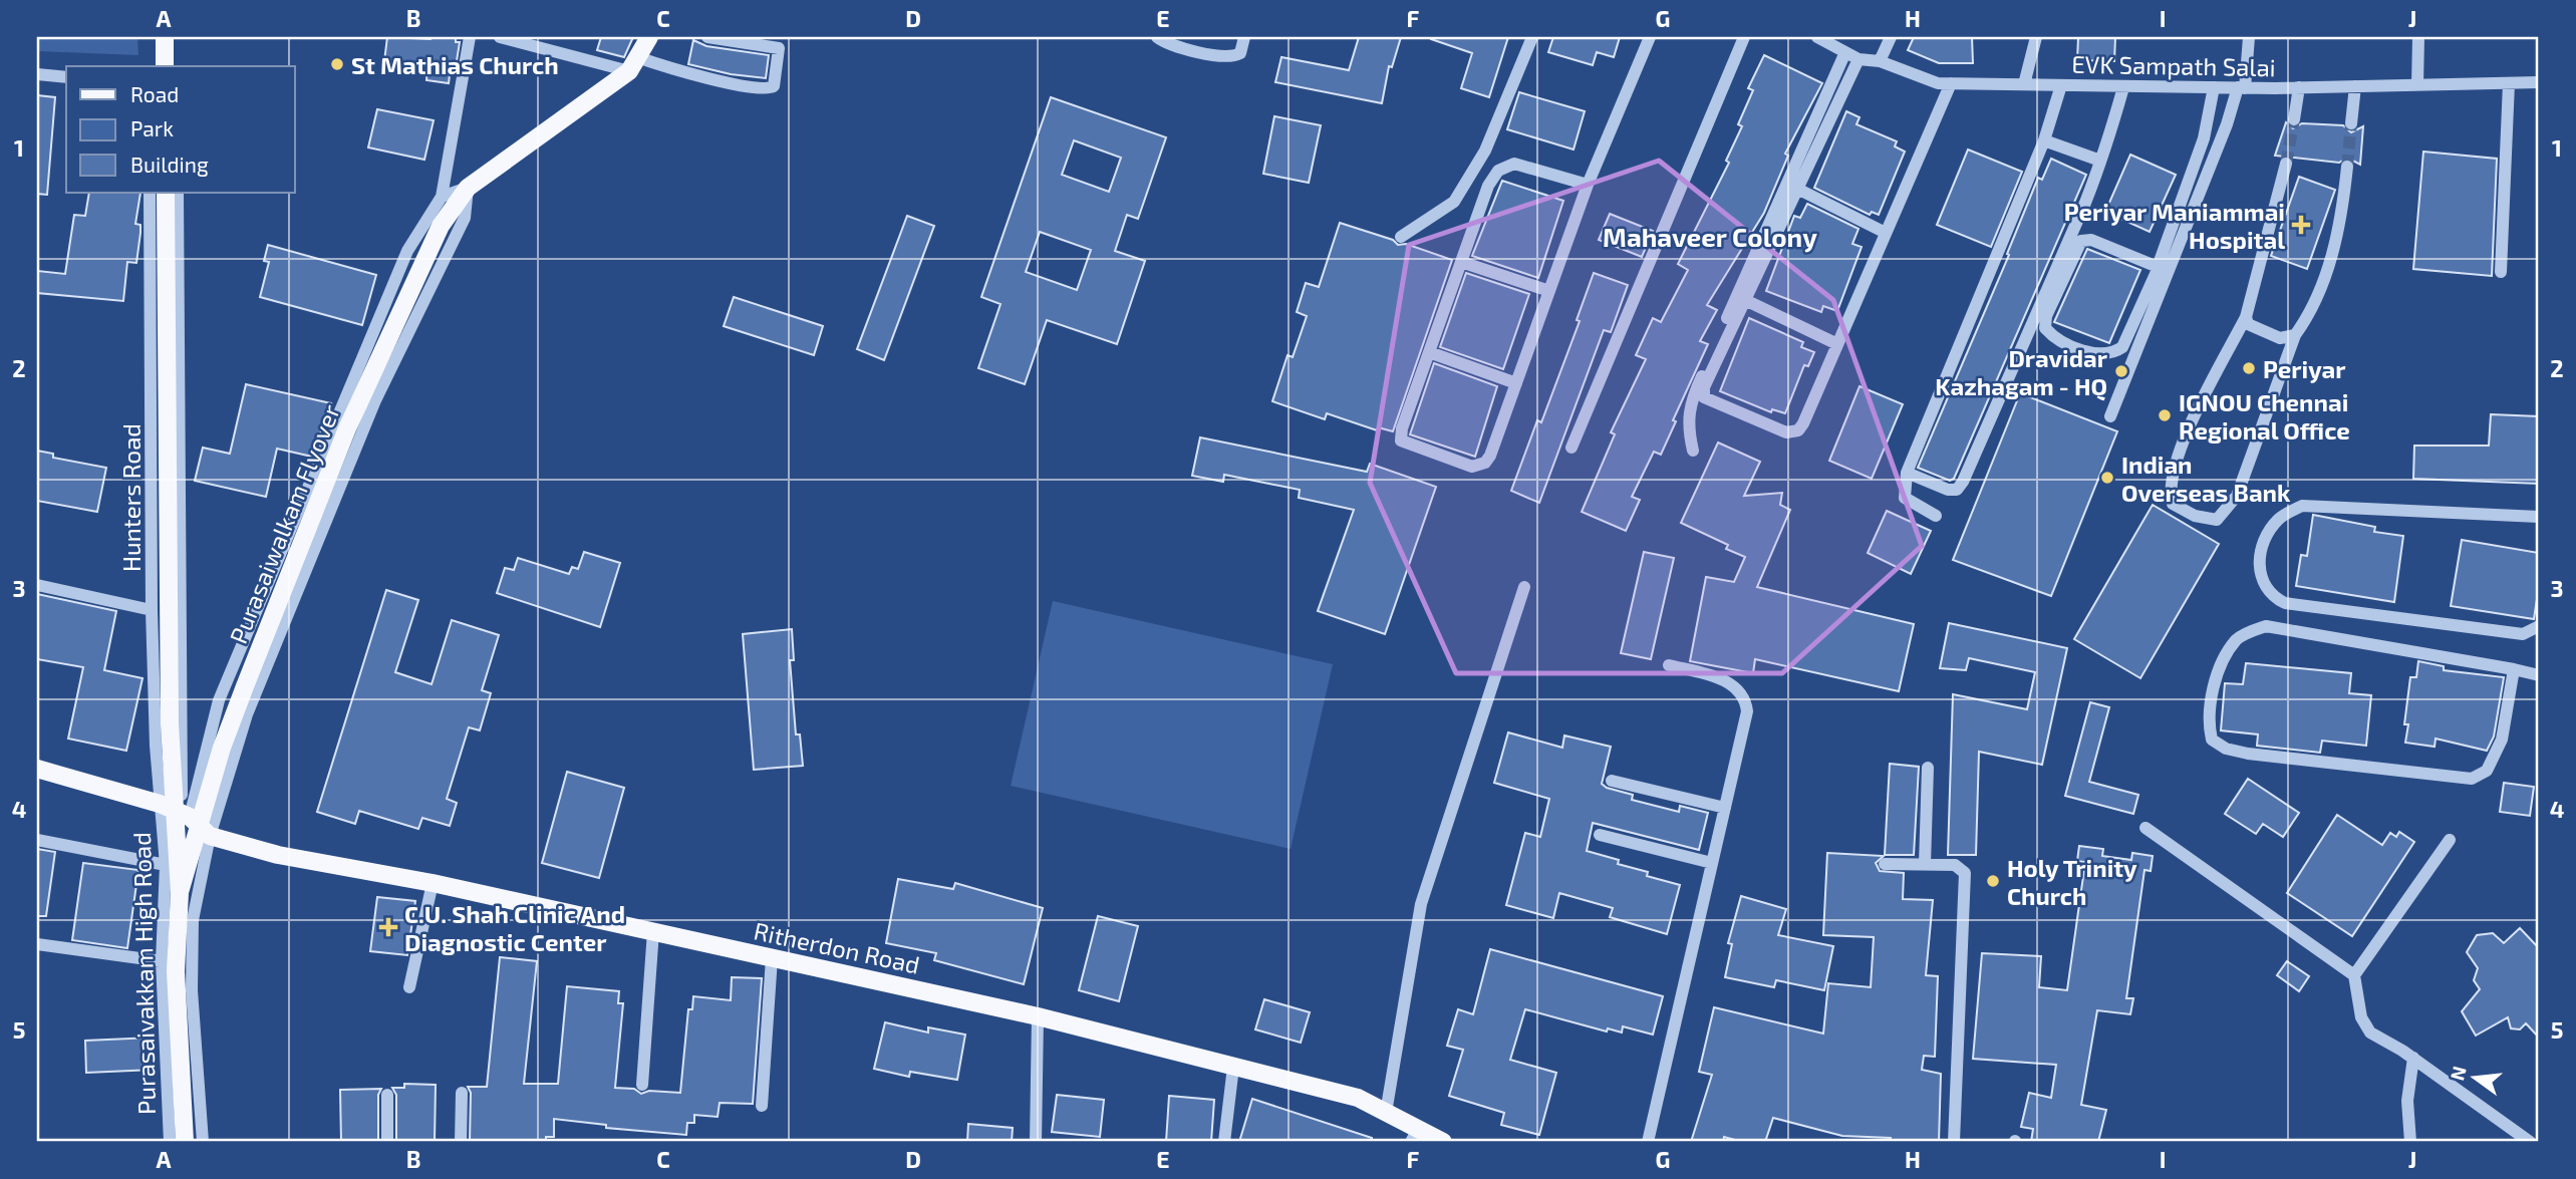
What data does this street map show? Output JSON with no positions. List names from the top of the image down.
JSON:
{
  "streets": {
    "main road": ["Purasaiwalkam Flyover", "Ritherdon Road"],
    "street": ["EVK Sampath Salai", "Hunters Road", "Purasaivakkam High Road"]
  },
  "crossings": [
    ["Hunters Road", "Purasaivakkam High Road"]
  ],
  "districts": ["Mahaveer Colony"],
  "places": {
    "other": [
      "St Mathias Church",
      "Periyar",
      "Dravidar Kazhagam - HQ",
      "IGNOU Chennai Regional Office",
      "Indian Overseas Bank",
      "Holy Trinity Church"
    ],
    "health": ["Periyar Maniammai Hospital", "C.U. Shah Clinic And Diagnostic Center"]
  },
  "legend": ["Road", "Park", "Building"],
  "north": "left",
  "grid": {
    "columns": [
      "A",
      "B",
      "C",
      "D",
      "E",
      "F",
      "G",
      "H",
      "I",
      "J"
    ],
    "rows": [
      "1",
      "2",
      "3",
      "4",
      "5"
    ]
  }
}
